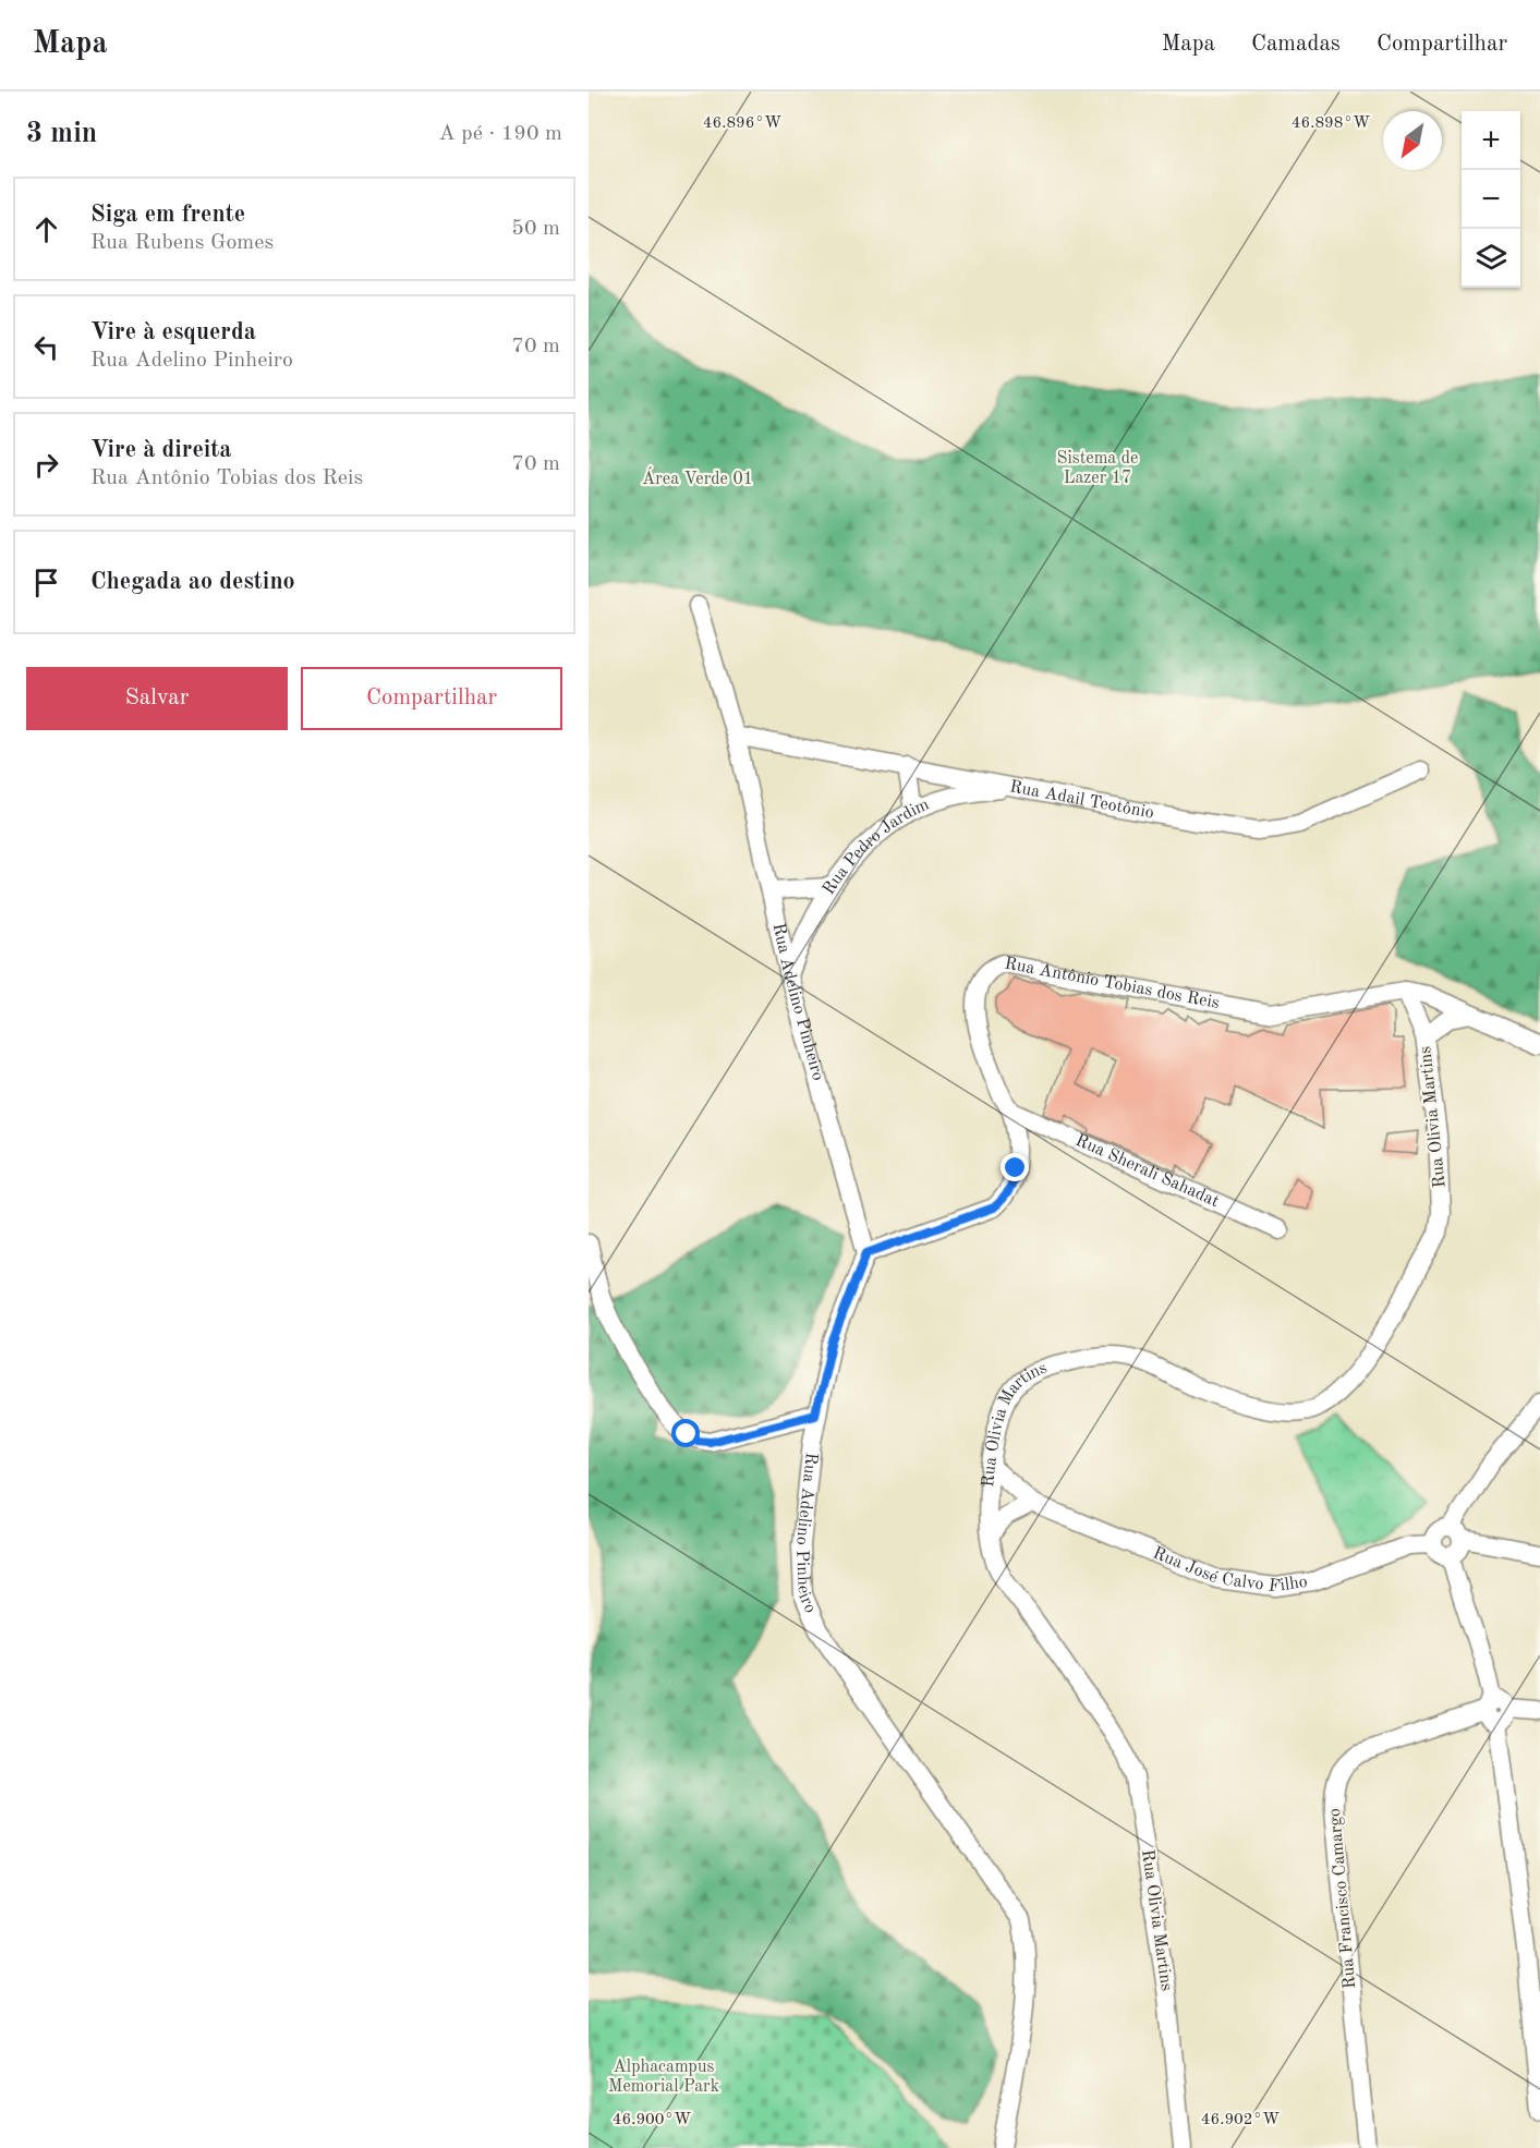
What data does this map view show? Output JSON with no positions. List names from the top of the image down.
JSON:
{
  "streets": {
    "street": [
      "Rua Adail Teotônio",
      "Rua Pedro Jardim",
      "Rua Antônio Tobias dos Reis",
      "Rua Adelino Pinheiro",
      "Rua Olivia Martins",
      "Rua Sherali Sahadat",
      "Rua José Calvo Filho",
      "Rua Francisco Camargo"
    ]
  },
  "crossings": [
    ["Rua Adail Teotônio", "Rua Pedro Jardim"],
    ["Rua Adail Teotônio", "Rua Adelino Pinheiro"],
    ["Rua Pedro Jardim", "Rua Adelino Pinheiro"],
    ["Rua Antônio Tobias dos Reis", "Rua Adelino Pinheiro"],
    ["Rua Antônio Tobias dos Reis", "Rua Olivia Martins"],
    ["Rua Antônio Tobias dos Reis", "Rua Sherali Sahadat"],
    ["Rua Olivia Martins", "Rua José Calvo Filho"]
  ],
  "parks": ["Sistema de Lazer 17", "Área Verde 01", "Alphacampus Memorial Park"],
  "north": "bottom left",
  "page": {
    "header": "Mapa",
    "nav": ["Mapa", "Camadas", "Compartilhar"],
    "heading": ["3 min", "A pé · 190 m"],
    "map_buttons": ["+", "−"],
    "list": [
      ["Siga em frente", "Rua Rubens Gomes", "50 m"],
      ["Vire à esquerda", "Rua Adelino Pinheiro", "70 m"],
      ["Vire à direita", "Rua Antônio Tobias dos Reis", "70 m"],
      "Chegada ao destino"
    ],
    "buttons": ["Salvar", "Compartilhar"]
  },
  "coordinates": [
    "46.896°W",
    "46.898°W",
    "46.900°W",
    "46.902°W"
  ]
}
